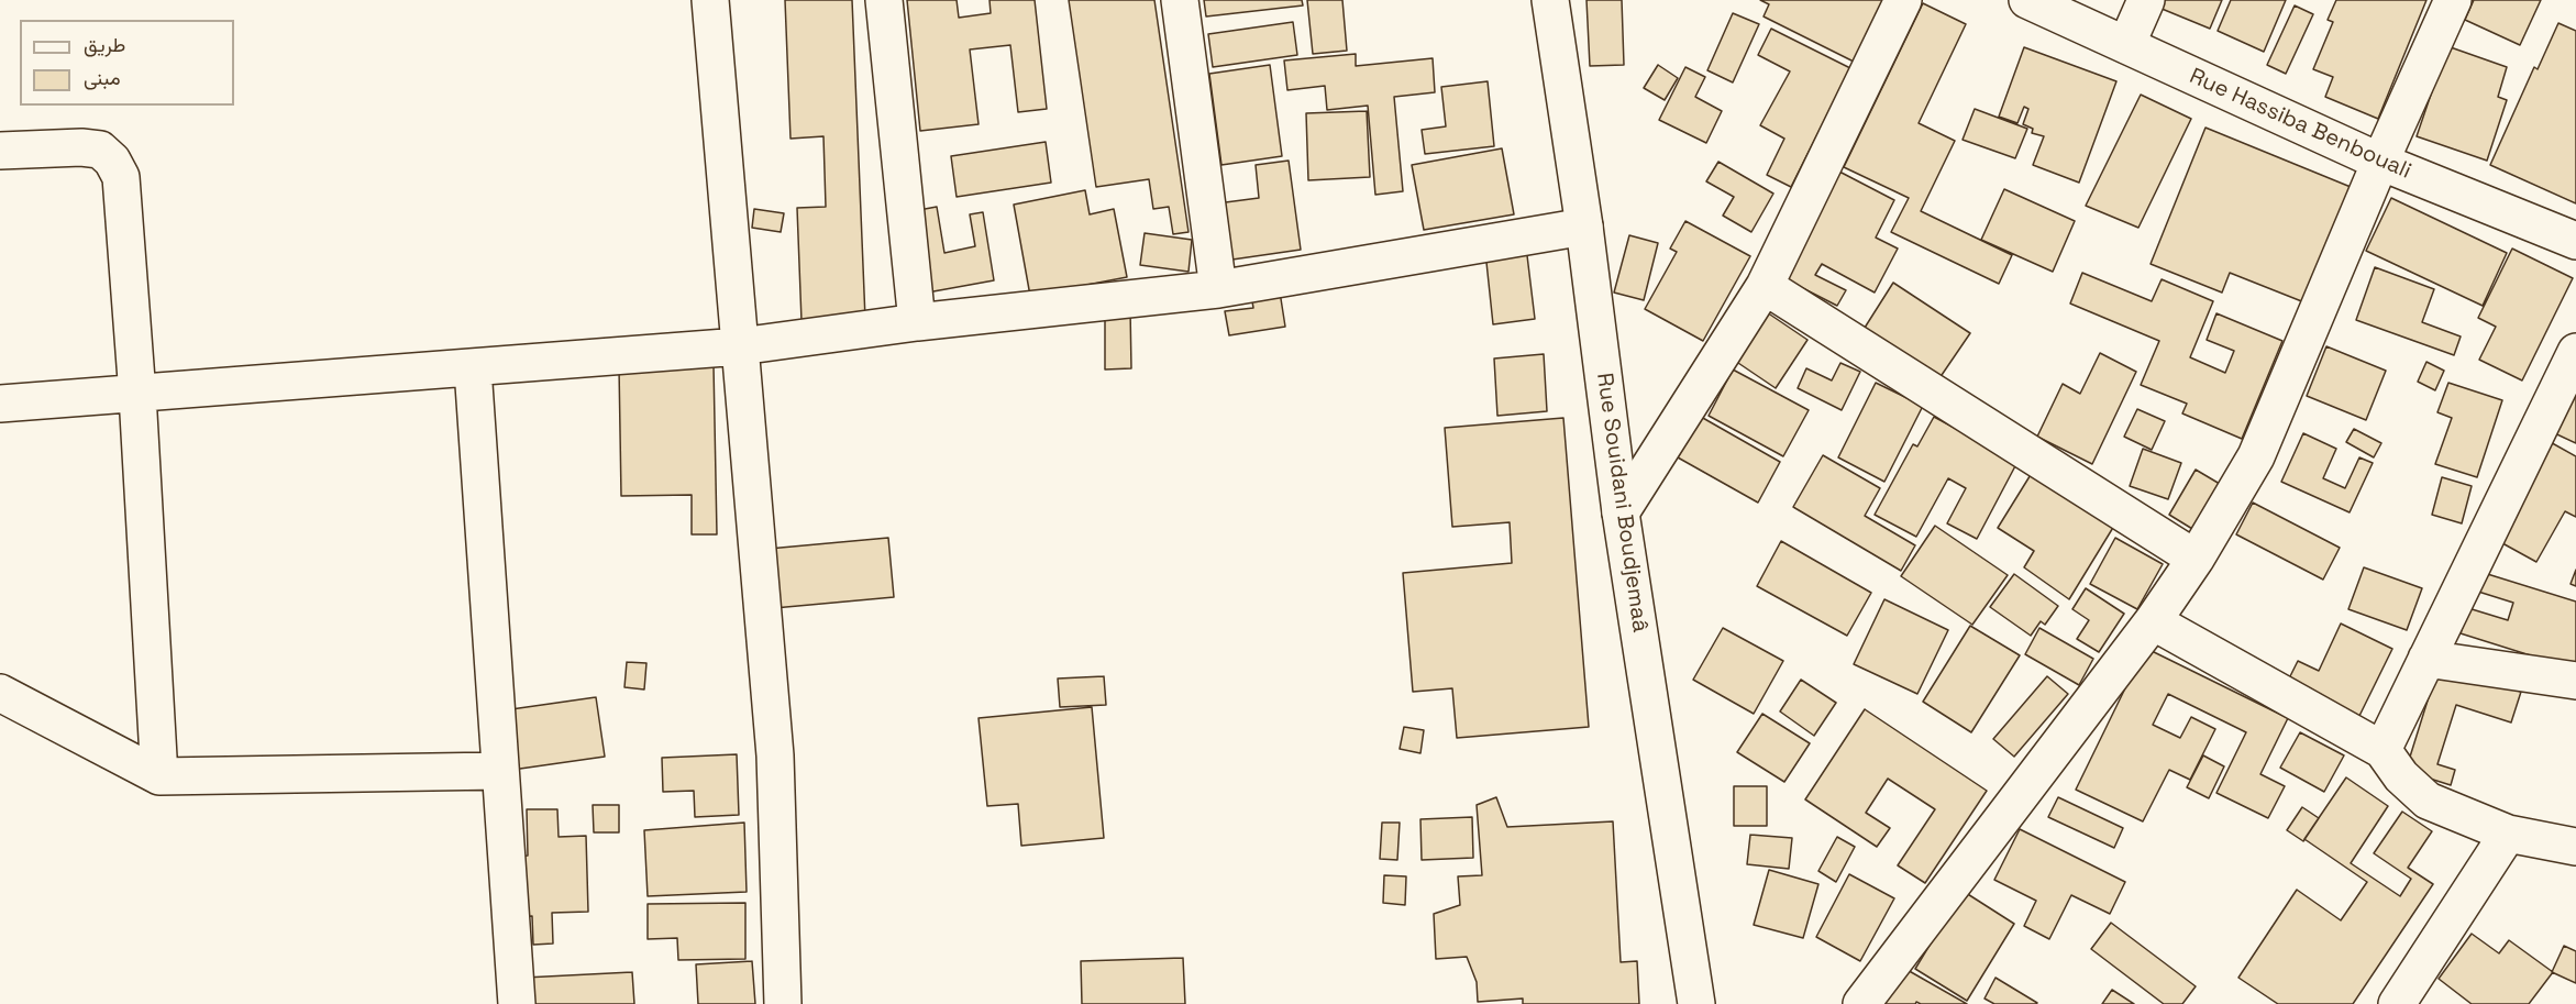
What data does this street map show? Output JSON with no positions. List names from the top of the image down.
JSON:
{
  "streets": {
    "street": ["Rue Hassiba Benbouali", "Rue Souidani Boudjemaâ"]
  },
  "legend": ["طريق", "مبنى"]
}
